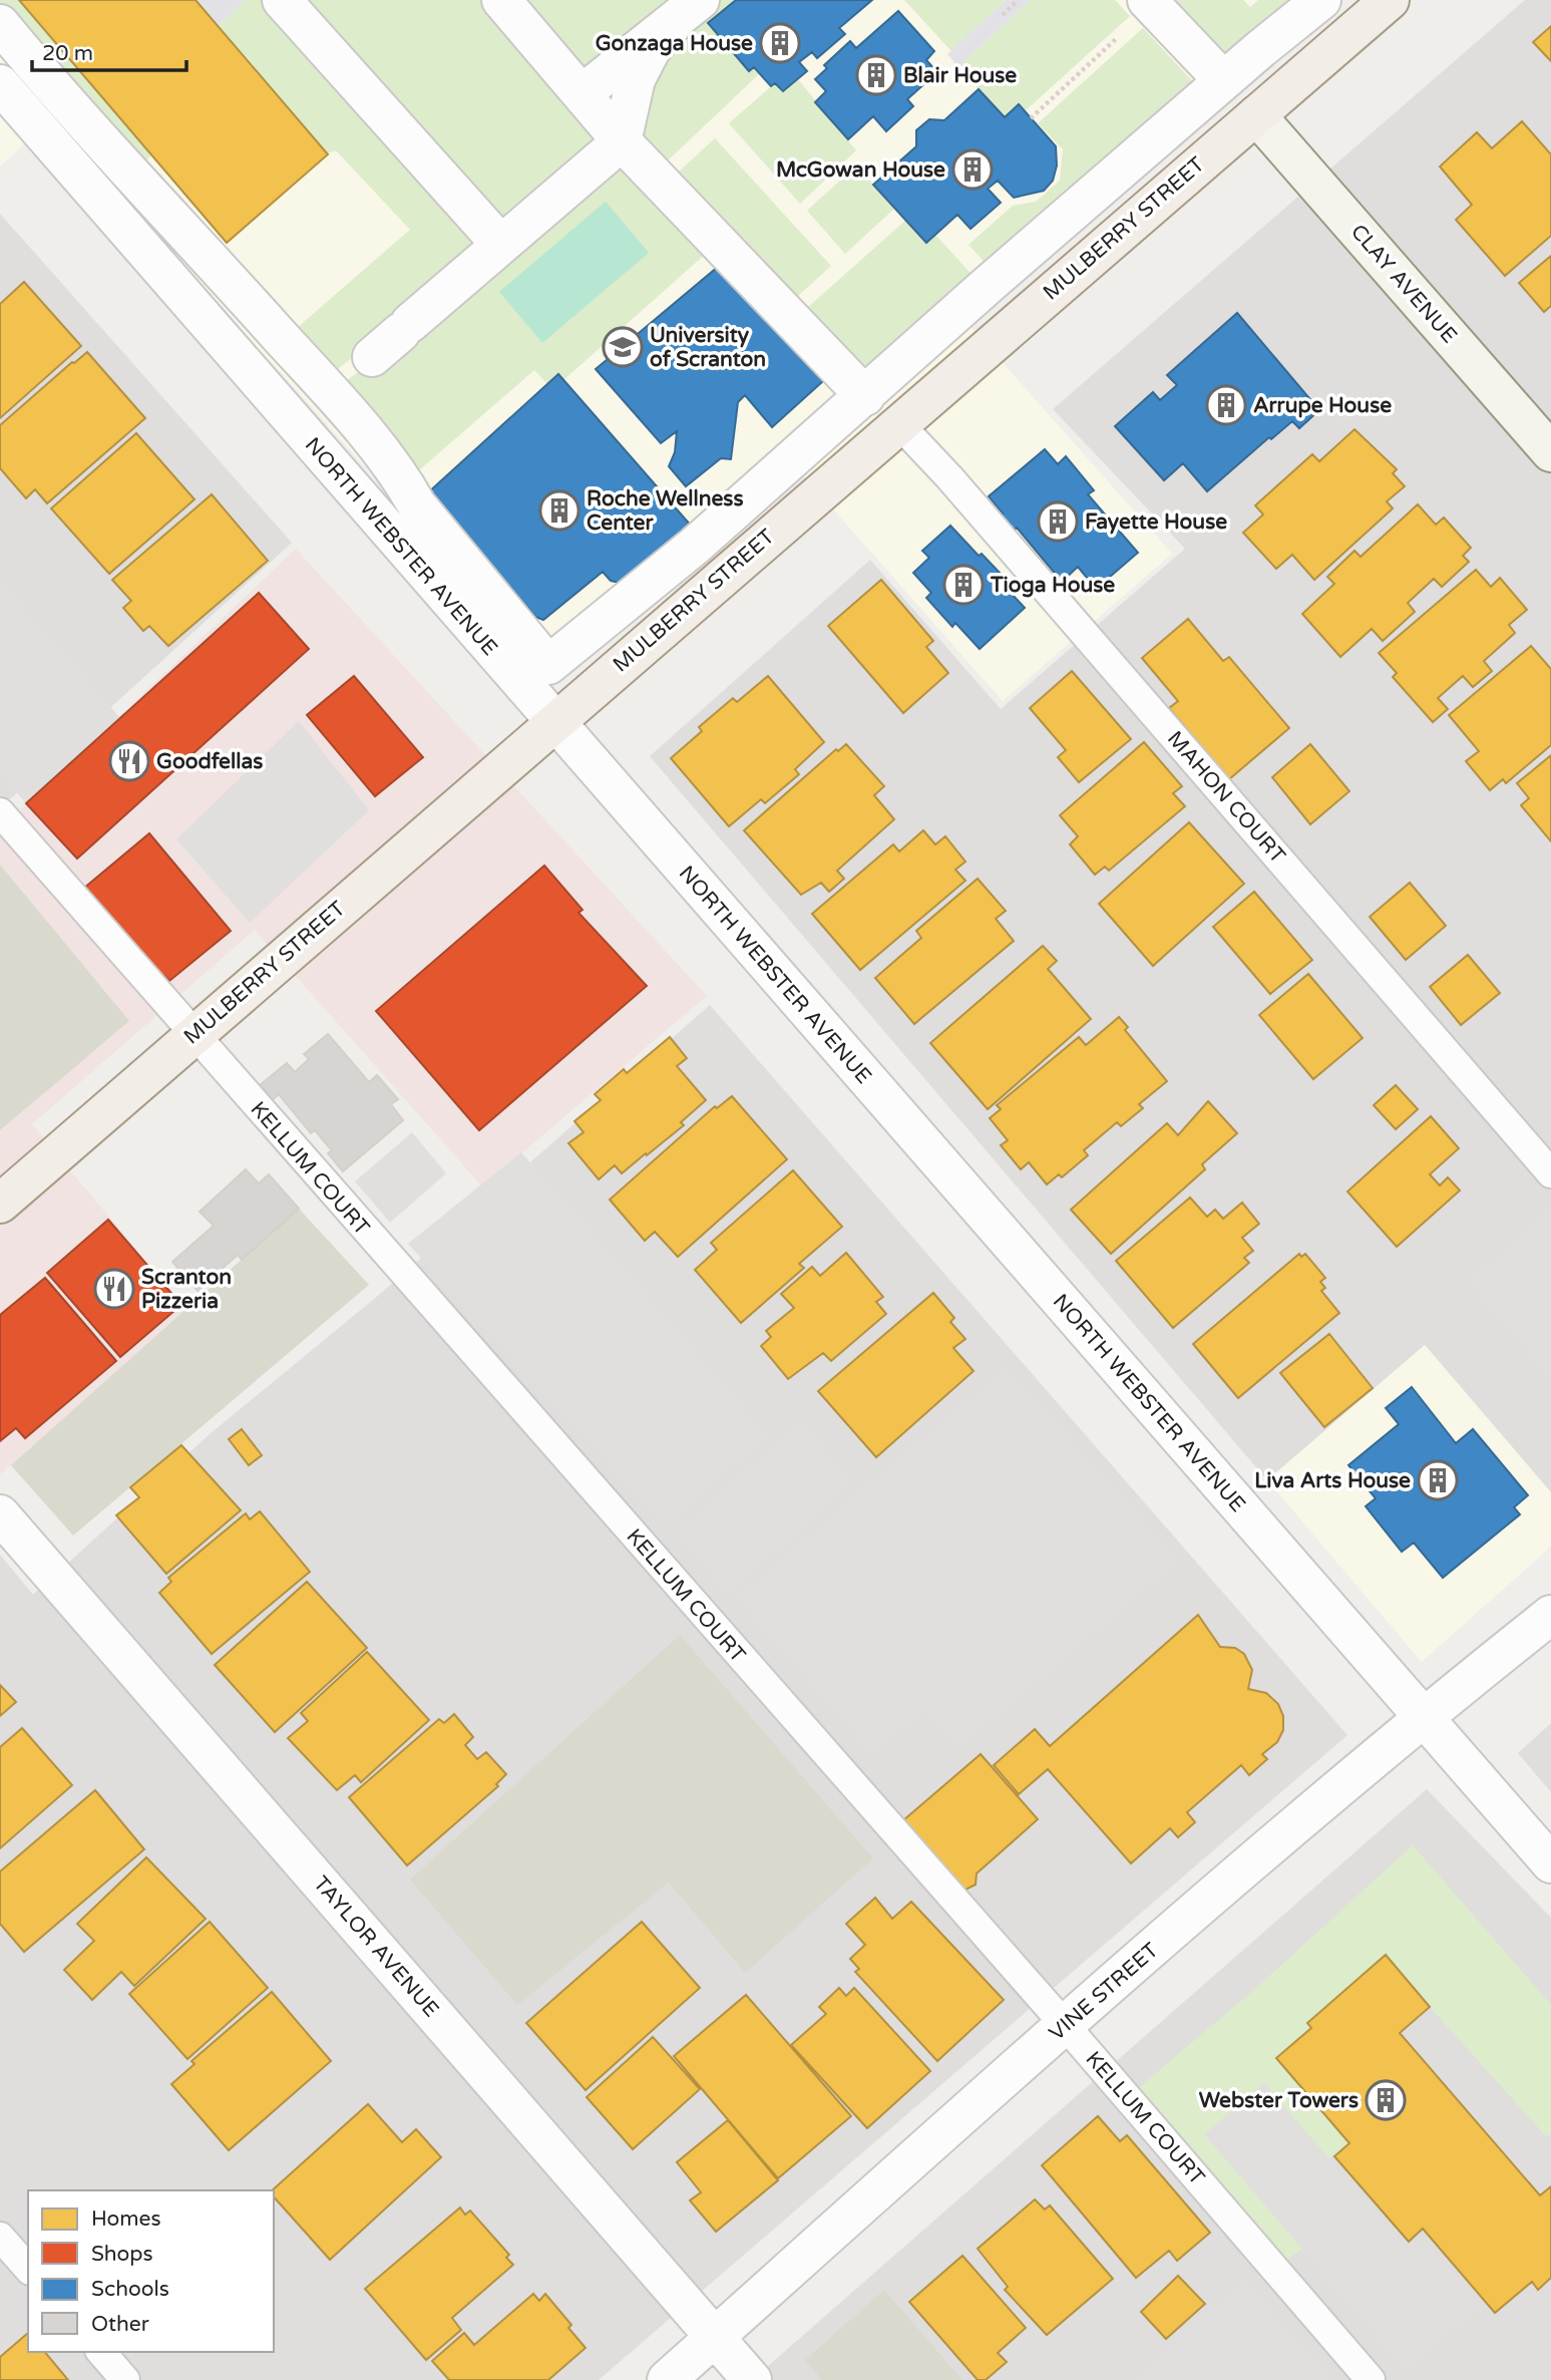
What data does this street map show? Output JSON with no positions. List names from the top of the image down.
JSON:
{
  "streets": {
    "main road": ["MULBERRY STREET", "CLAY AVENUE"],
    "street": ["NORTH WEBSTER AVENUE", "TAYLOR AVENUE", "VINE STREET"],
    "lane": ["MAHON COURT", "KELLUM COURT"]
  },
  "crossings": [
    ["MULBERRY STREET", "CLAY AVENUE"],
    ["MULBERRY STREET", "NORTH WEBSTER AVENUE"],
    ["MULBERRY STREET", "MAHON COURT"],
    ["MULBERRY STREET", "KELLUM COURT"],
    ["NORTH WEBSTER AVENUE", "VINE STREET"],
    ["KELLUM COURT", "VINE STREET"],
    ["TAYLOR AVENUE", "VINE STREET"]
  ],
  "places": {
    "building": [
      "Gonzaga House",
      "Blair House",
      "McGowan House",
      "Arrupe House",
      "Roche Wellness Center",
      "Fayette House",
      "Tioga House",
      "Liva Arts House",
      "Webster Towers"
    ],
    "school or university": ["University of Scranton"],
    "restaurant": ["Goodfellas", "Scranton Pizzeria"]
  },
  "legend": [
    "Homes",
    "Shops",
    "Schools",
    "Other"
  ],
  "scale_bar": "20 m"
}
